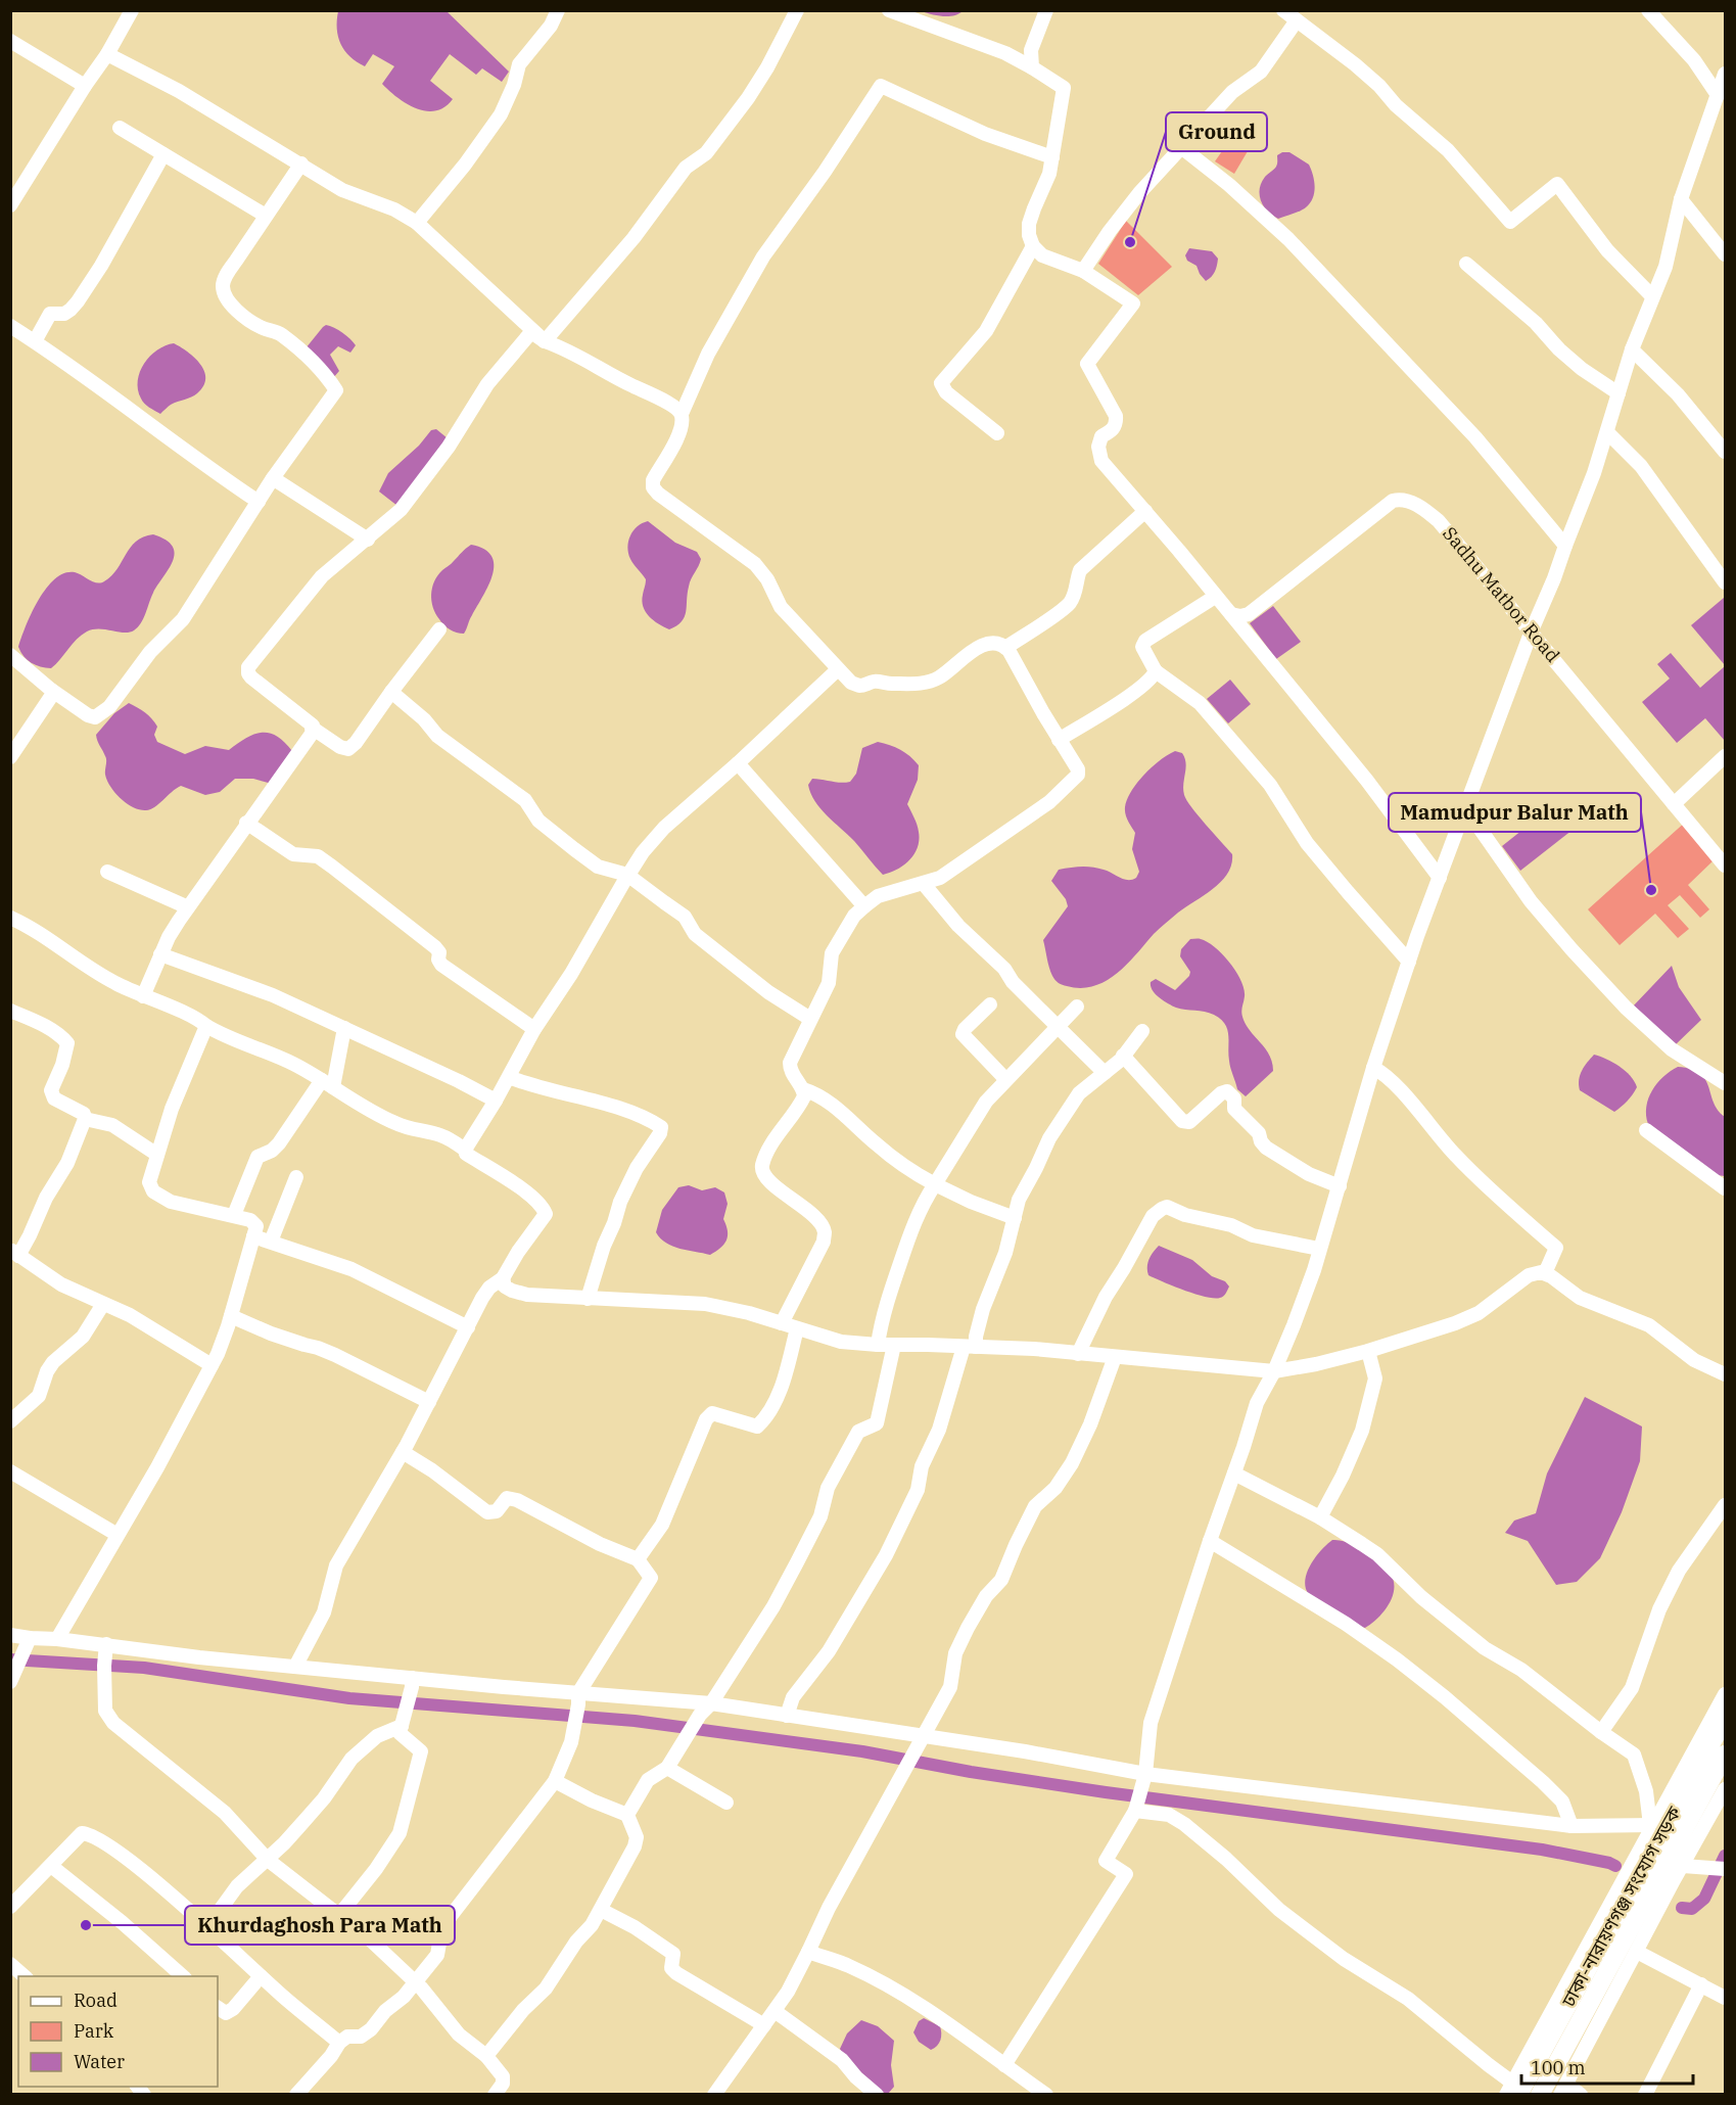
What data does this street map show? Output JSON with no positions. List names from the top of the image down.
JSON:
{
  "streets": {
    "main road": ["ঢাকা-নারায়ণগঞ্জ সংযোগ সড়ক"],
    "street": ["Sadhu Matbor Road"]
  },
  "places": ["Ground", "Mamudpur Balur Math", "Khurdaghosh Para Math"],
  "legend": ["Road", "Park", "Water"],
  "scale_bar": "100 m"
}
